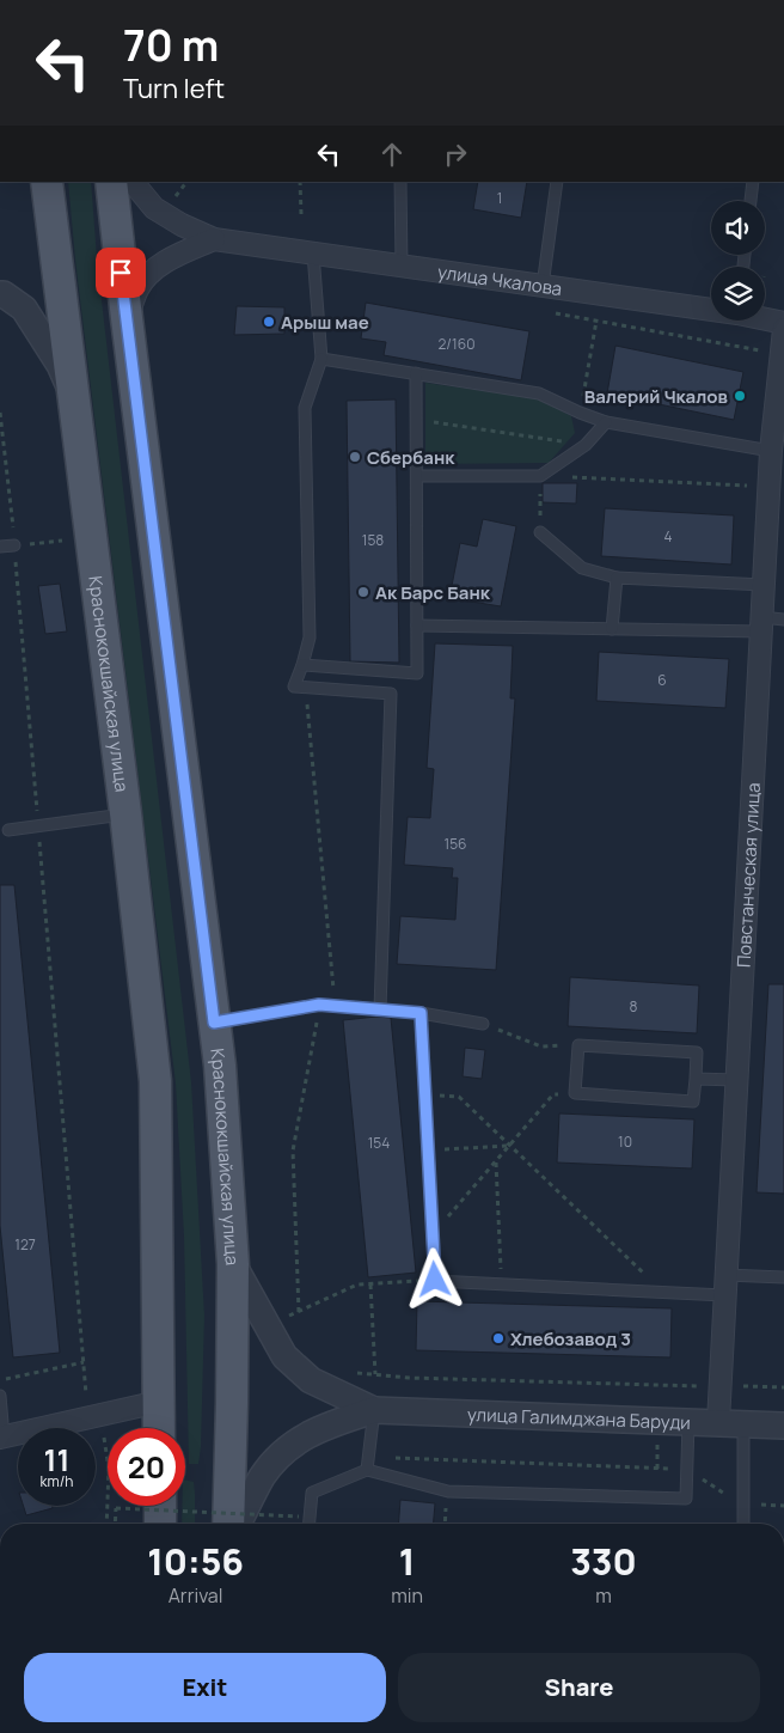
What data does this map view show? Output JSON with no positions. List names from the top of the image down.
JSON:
{
  "streets": {
    "main road": ["Краснококшайская улица"],
    "street": ["улица Чкалова", "Повстанческая улица", "улица Галимджана Баруди"]
  },
  "crossings": [
    ["Краснококшайская улица", "улица Галимджана Баруди"],
    ["Повстанческая улица", "улица Галимджана Баруди"]
  ],
  "places": [
    "Арыш мае",
    "Валерий Чкалов",
    "Сбербанк",
    "Ак Барс Банк",
    "Хлебозавод 3"
  ],
  "house_numbers": [
    "1",
    "2/160",
    "4",
    "158",
    "6",
    "156",
    "8",
    "10",
    "154",
    "127"
  ],
  "page": {
    "turn": ["70 m", "Turn left"],
    "speed": "11 km/h",
    "limit": "20",
    "eta": [
      "10:56",
      "Arrival",
      "1",
      "min",
      "330",
      "m"
    ],
    "buttons": ["Exit", "Share"]
  }
}
